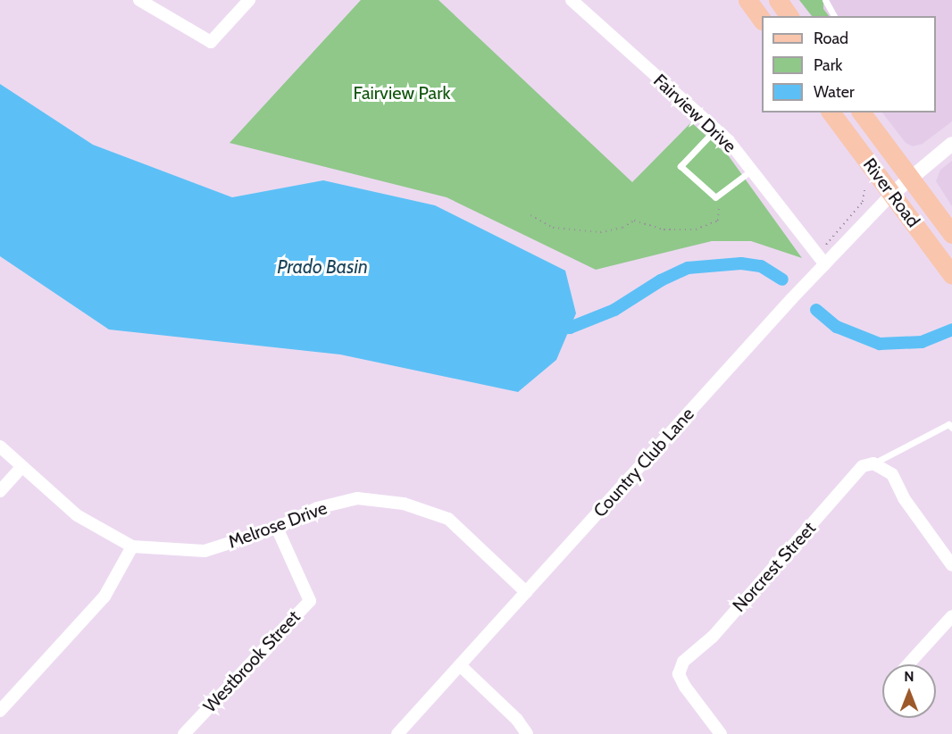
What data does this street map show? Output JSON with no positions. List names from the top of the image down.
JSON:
{
  "streets": {
    "main road": ["River Road"],
    "street": [
      "Fairview Drive",
      "Country Club Lane",
      "Melrose Drive",
      "Norcrest Street",
      "Westbrook Street"
    ]
  },
  "crossings": [
    ["Fairview Drive", "Country Club Lane"],
    ["River Road", "Country Club Lane"],
    ["Country Club Lane", "Melrose Drive"],
    ["Melrose Drive", "Westbrook Street"]
  ],
  "water": ["Prado Basin"],
  "parks": ["Fairview Park"],
  "legend": ["Road", "Park", "Water"],
  "north": "top"
}
